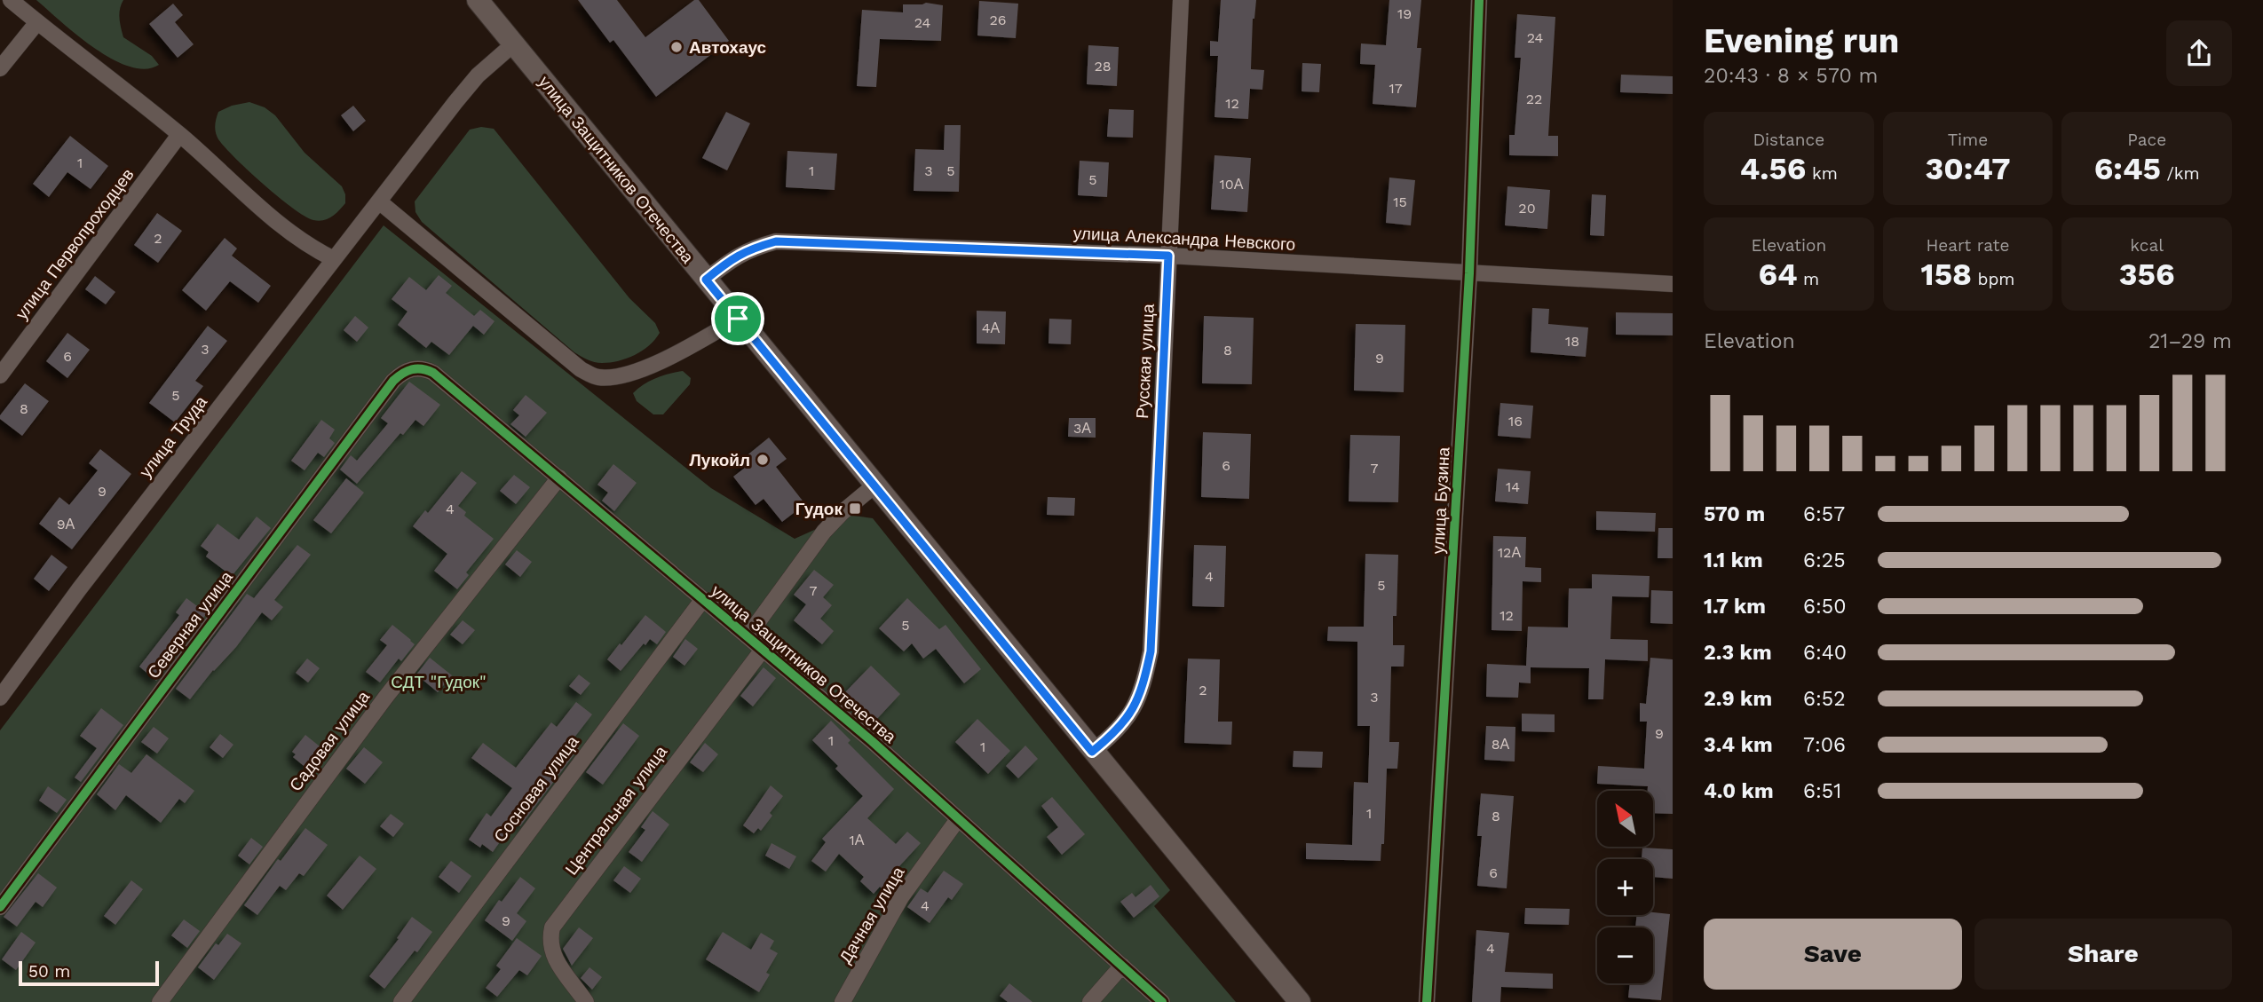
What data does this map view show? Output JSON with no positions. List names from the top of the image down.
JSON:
{
  "streets": {
    "main road": ["улица Защитников Отечества"],
    "street": [
      "улица Александра Невского",
      "улица Первопроходцев",
      "Русская улица",
      "улица Труда",
      "улица Бузина",
      "Северная улица",
      "Садовая улица",
      "Сосновая улица",
      "Центральная улица",
      "Дачная улица"
    ]
  },
  "crossings": [
    ["улица Защитников Отечества", "улица Александра Невского"],
    ["улица Защитников Отечества", "Русская улица"],
    ["улица Защитников Отечества", "улица Труда"],
    ["улица Защитников Отечества", "Северная улица"],
    ["улица Защитников Отечества", "Садовая улица"],
    ["улица Защитников Отечества", "Сосновая улица"],
    ["улица Защитников Отечества", "Центральная улица"],
    ["улица Защитников Отечества", "Дачная улица"],
    ["улица Александра Невского", "Русская улица"],
    ["улица Александра Невского", "улица Бузина"]
  ],
  "parks": ["СДТ \"Гудок\""],
  "places": {
    "other": ["Автохаус", "Лукойл"],
    "transit": ["Гудок"]
  },
  "house_numbers": [
    "19",
    "26",
    "24",
    "24",
    "28",
    "17",
    "22",
    "12",
    "1",
    "1",
    "3",
    "5",
    "5",
    "10А",
    "15",
    "20",
    "2",
    "4А",
    "18",
    "3",
    "8",
    "6",
    "9",
    "5",
    "8",
    "16",
    "3А",
    "6",
    "7",
    "14",
    "9",
    "4",
    "9А",
    "12А",
    "4",
    "5",
    "7",
    "12",
    "5",
    "2",
    "3",
    "9",
    "1",
    "8А",
    "1",
    "1",
    "8",
    "1А",
    "6",
    "4",
    "9",
    "4"
  ],
  "scale_bar": "50 m",
  "north": "top left",
  "page": {
    "heading": ["Evening run", "20:43 · 8 × 570 m"],
    "stats": [
      ["Distance", "4.56 km"],
      ["Time", "30:47"],
      ["Pace", "6:45 /km"],
      ["Elevation", "64 m"],
      ["Heart rate", "158 bpm"],
      ["kcal", "356"]
    ],
    "chart": ["Elevation", "21–29 m"],
    "list": [
      {
        "name": "570 m",
        "note": "6:57"
      },
      {
        "name": "1.1 km",
        "note": "6:25"
      },
      {
        "name": "1.7 km",
        "note": "6:50"
      },
      {
        "name": "2.3 km",
        "note": "6:40"
      },
      {
        "name": "2.9 km",
        "note": "6:52"
      },
      {
        "name": "3.4 km",
        "note": "7:06"
      },
      {
        "name": "4.0 km",
        "note": "6:51"
      }
    ],
    "map_buttons": ["+", "−"],
    "buttons": ["Save", "Share"],
    "scale": "50 m"
  }
}
